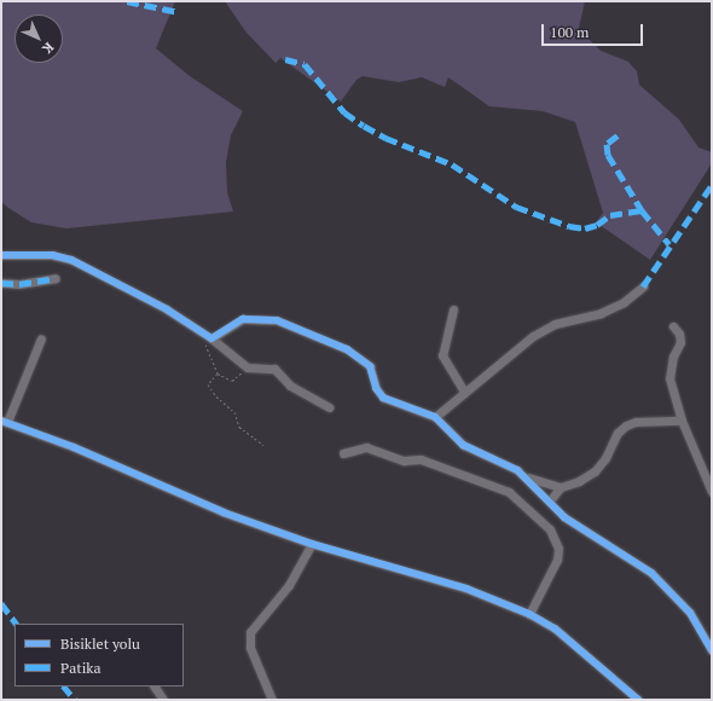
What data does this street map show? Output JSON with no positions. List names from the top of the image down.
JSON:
{
  "legend": ["Bisiklet yolu", "Patika"],
  "scale_bar": "100 m",
  "north": "bottom right"
}
